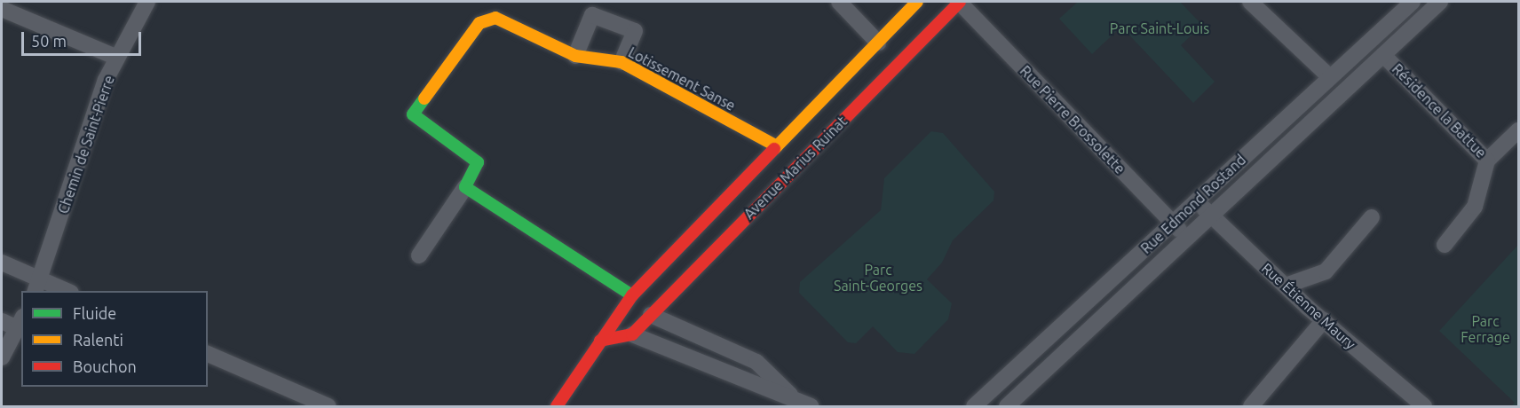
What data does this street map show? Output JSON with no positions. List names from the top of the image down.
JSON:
{
  "streets": {
    "street": [
      "Lotissement Sanse",
      "Résidence la Battue",
      "Rue Pierre Brossolette",
      "Chemin de Saint-Pierre",
      "Avenue Marius Ruinat",
      "Rue Edmond Rostand",
      "Rue Étienne Maury"
    ]
  },
  "crossings": [
    ["Lotissement Sanse", "Avenue Marius Ruinat"],
    ["Résidence la Battue", "Rue Edmond Rostand"],
    ["Rue Pierre Brossolette", "Avenue Marius Ruinat"],
    ["Rue Pierre Brossolette", "Rue Edmond Rostand"],
    ["Rue Edmond Rostand", "Rue Étienne Maury"]
  ],
  "parks": ["Parc Saint-Louis", "Parc Saint-Georges", "Parc Ferrage"],
  "legend": ["Fluide", "Ralenti", "Bouchon"],
  "scale_bar": "50 m"
}
